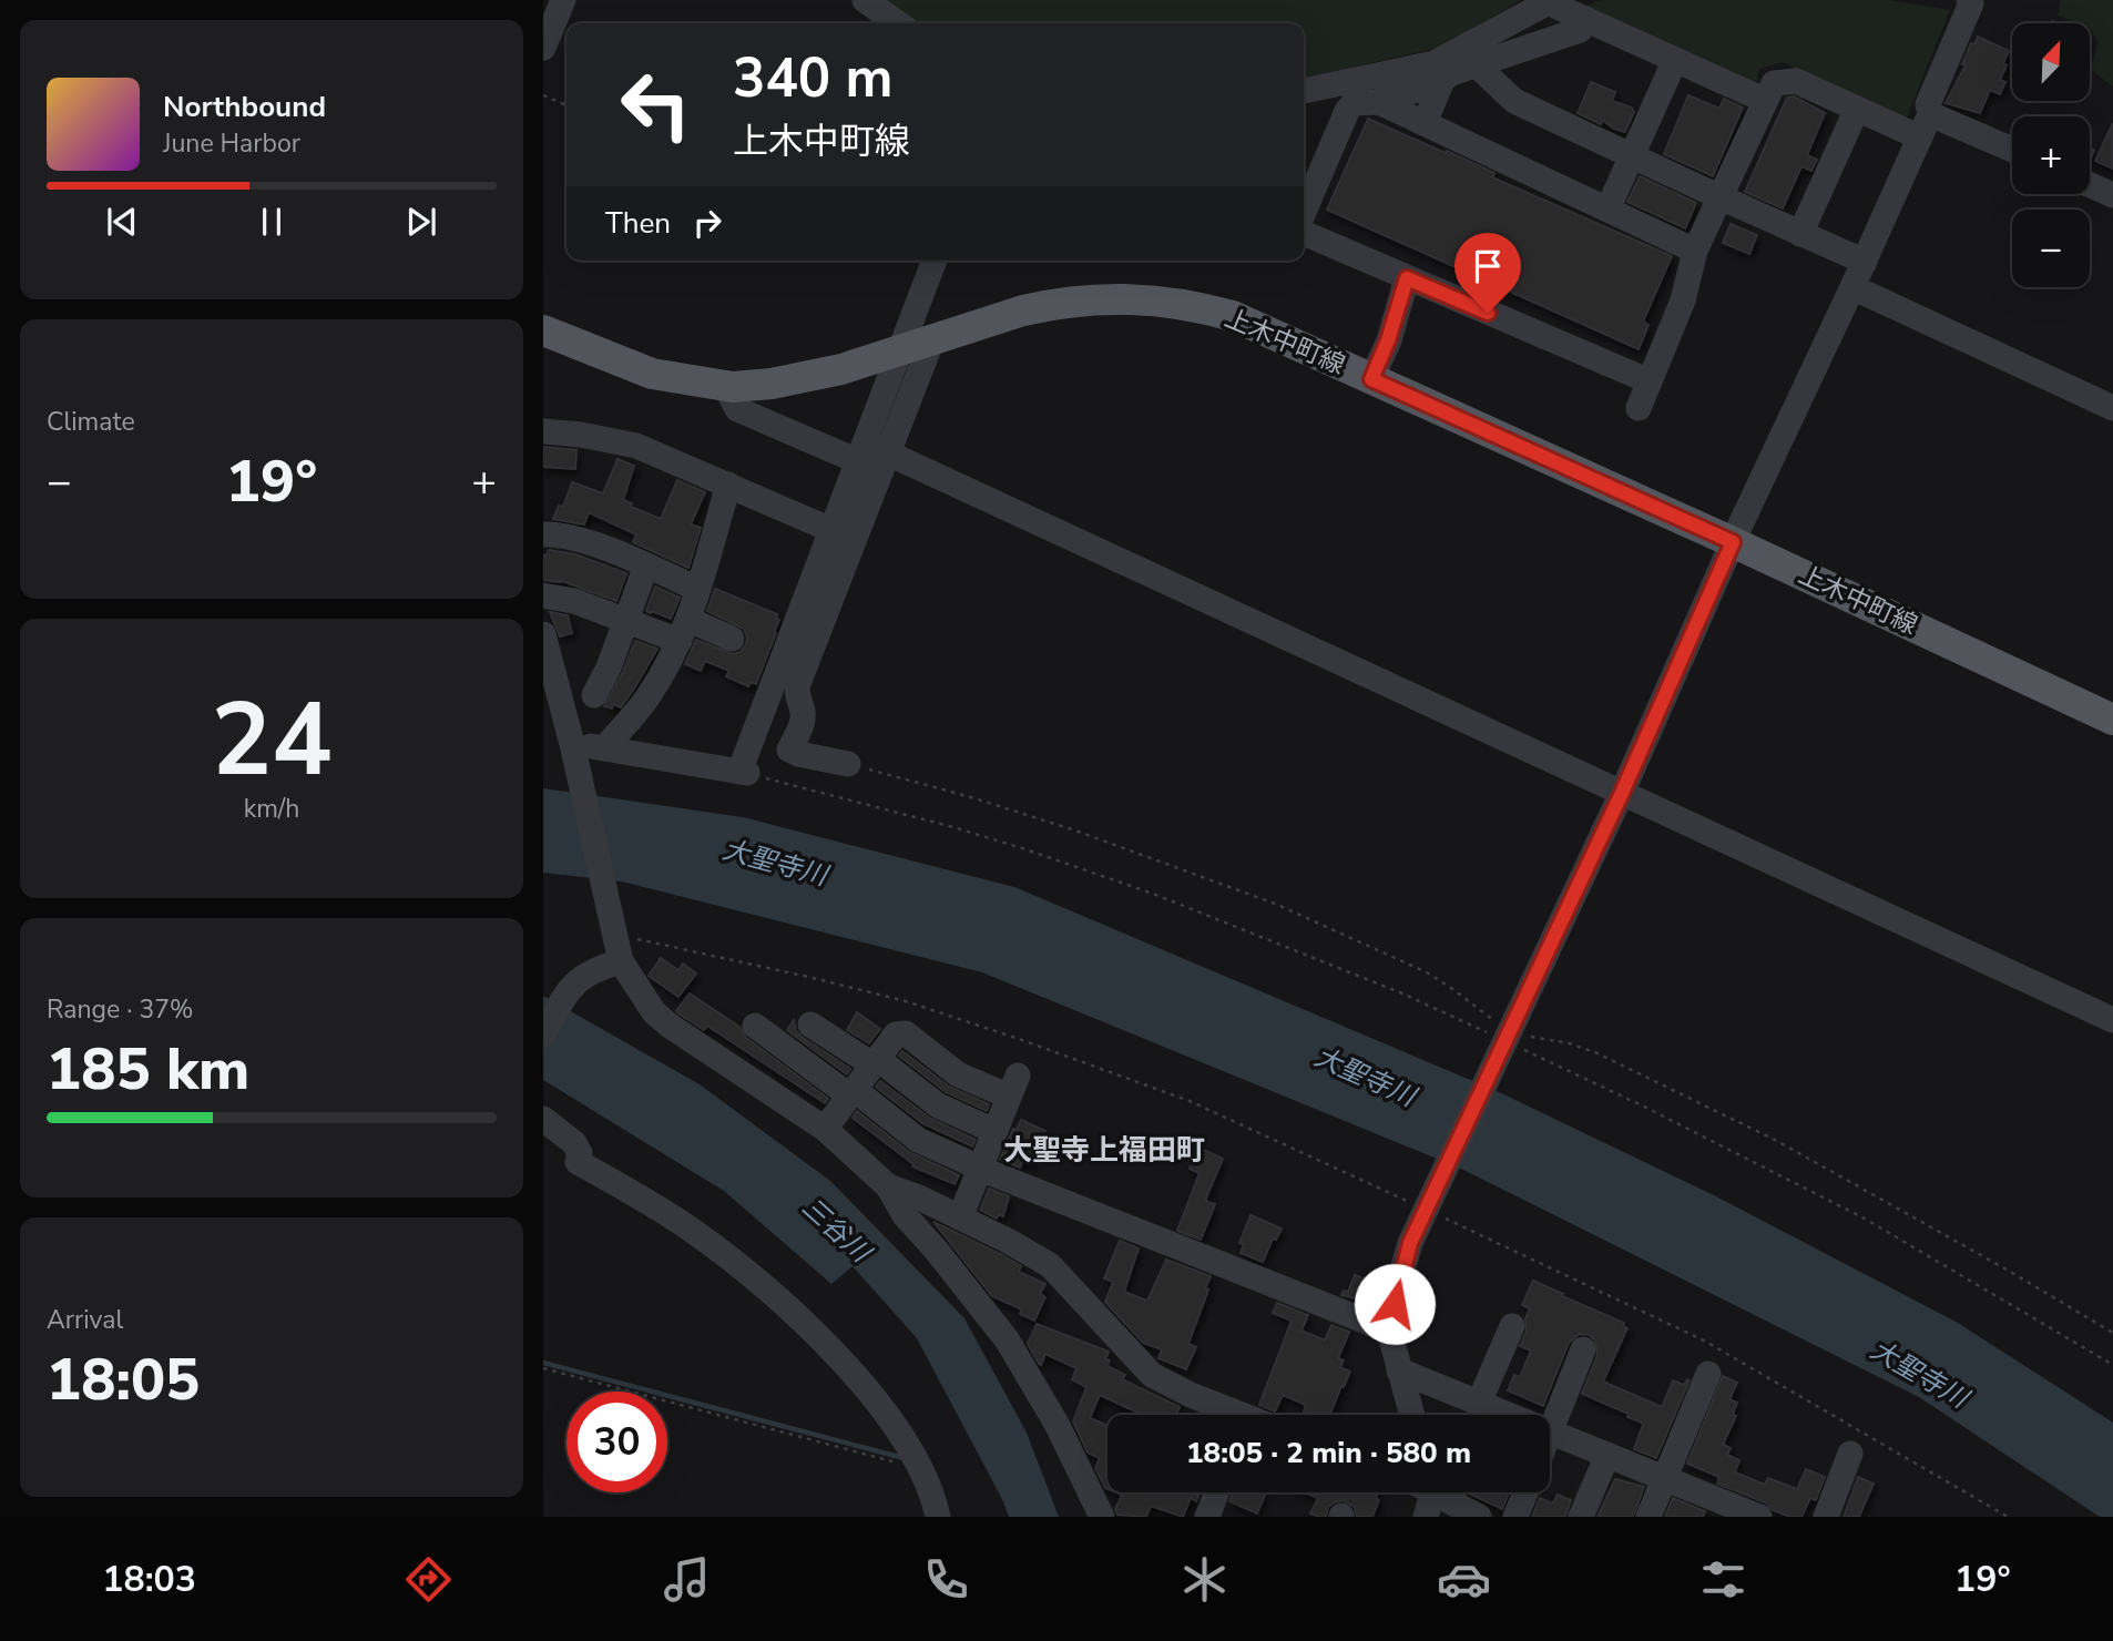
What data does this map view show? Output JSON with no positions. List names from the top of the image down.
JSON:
{
  "streets": {
    "main road": ["上木中町線"]
  },
  "districts": ["大聖寺上福田町"],
  "water": ["大聖寺川", "三谷川"],
  "north": "top right",
  "page": {
    "map_buttons": ["+", "−"],
    "turn": ["340 m", "上木中町線"],
    "song": ["Northbound", "June Harbor"],
    "then": "Then",
    "tile": [
      "Climate",
      ["24", "km/h"],
      ["Range · 37%", "185 km"],
      ["Arrival", "18:05"]
    ],
    "heat": ["−", "19°", "+"],
    "limit": "30",
    "trip": "18:05 · 2 min · 580 m",
    "tabs": ["18:03", "19°"]
  }
}
